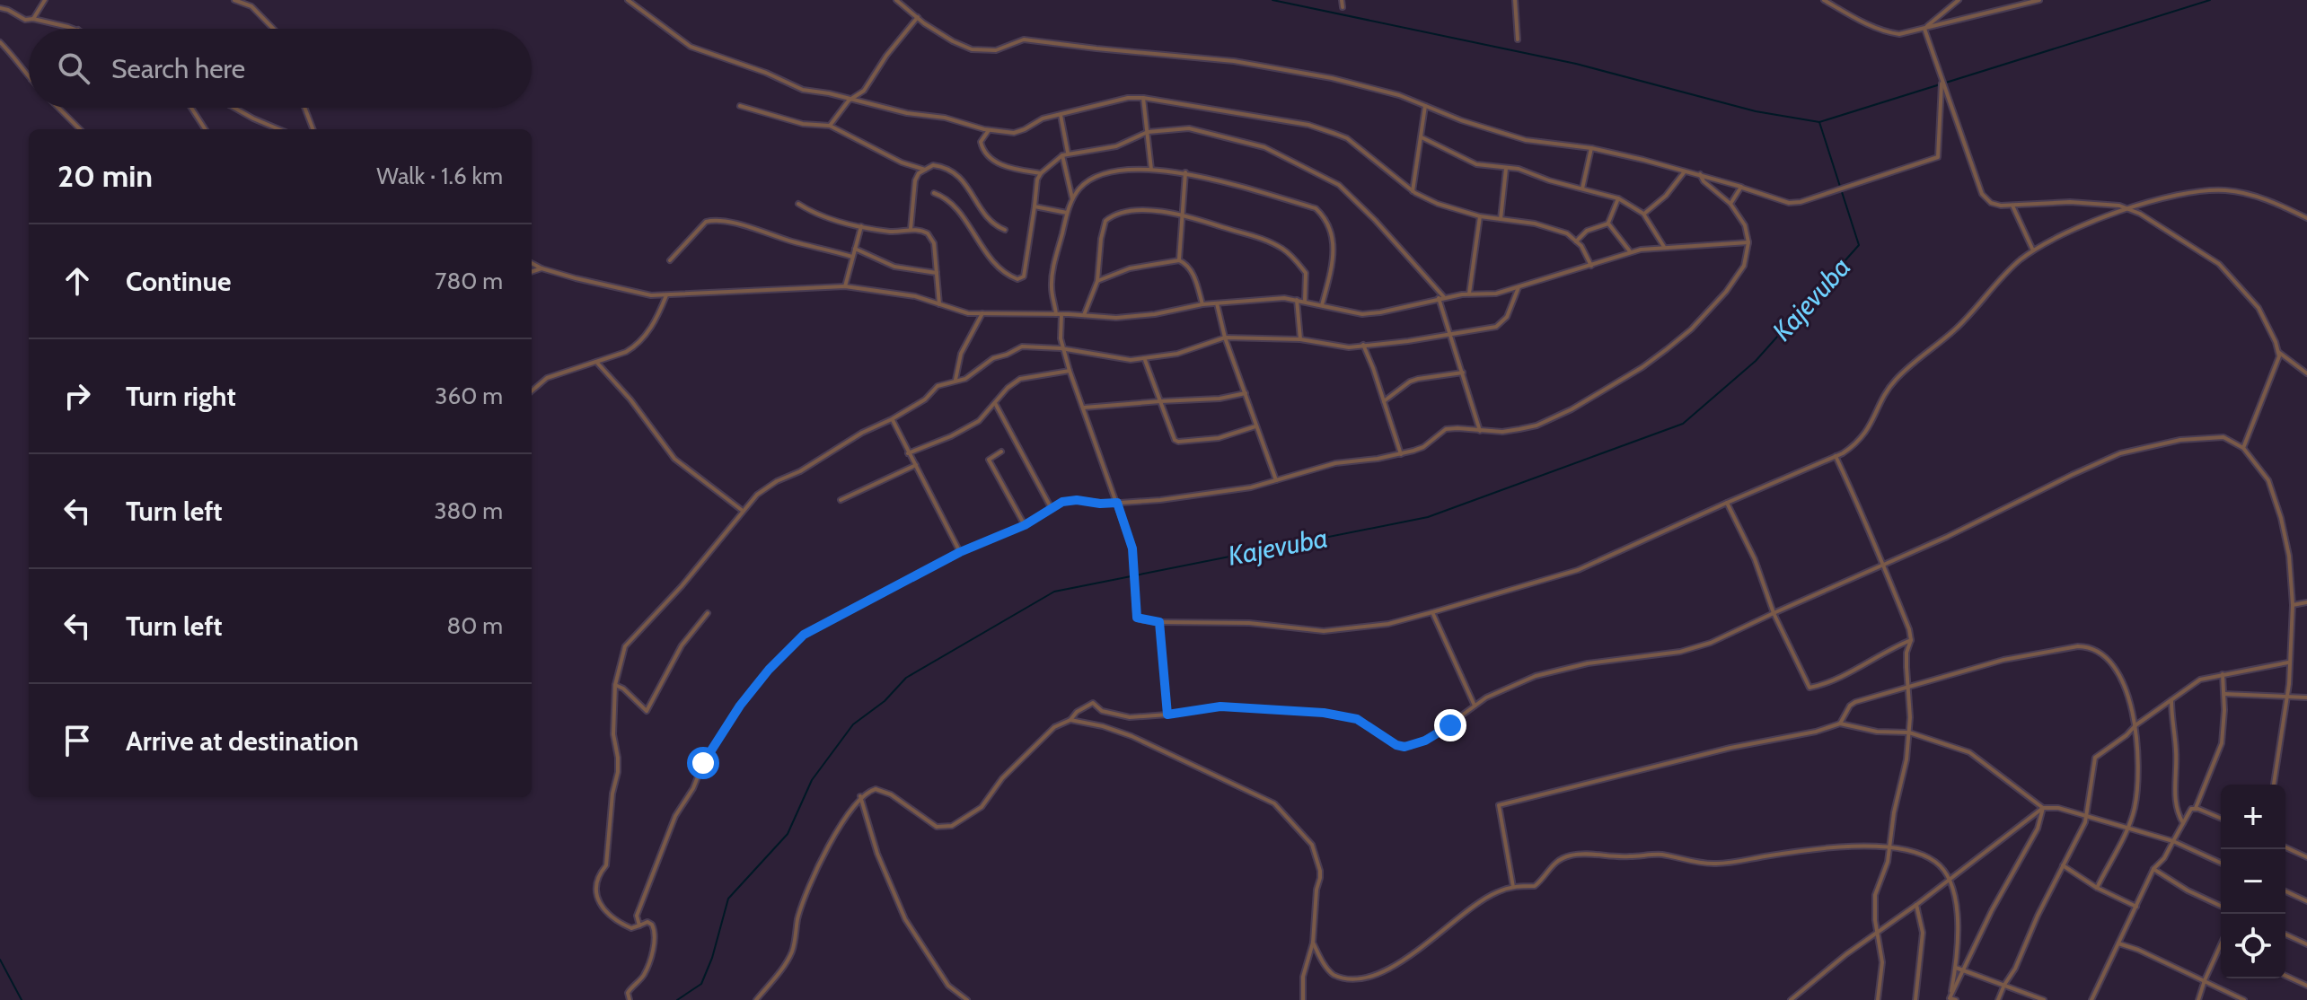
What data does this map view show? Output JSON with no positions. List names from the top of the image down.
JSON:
{
  "water": ["Kajevuba"],
  "page": {
    "search": "Search here",
    "heading": ["20 min", "Walk · 1.6 km"],
    "list": [
      ["Continue", "780 m"],
      ["Turn right", "360 m"],
      ["Turn left", "380 m"],
      ["Turn left", "80 m"],
      "Arrive at destination"
    ],
    "map_buttons": ["+", "−"]
  }
}
